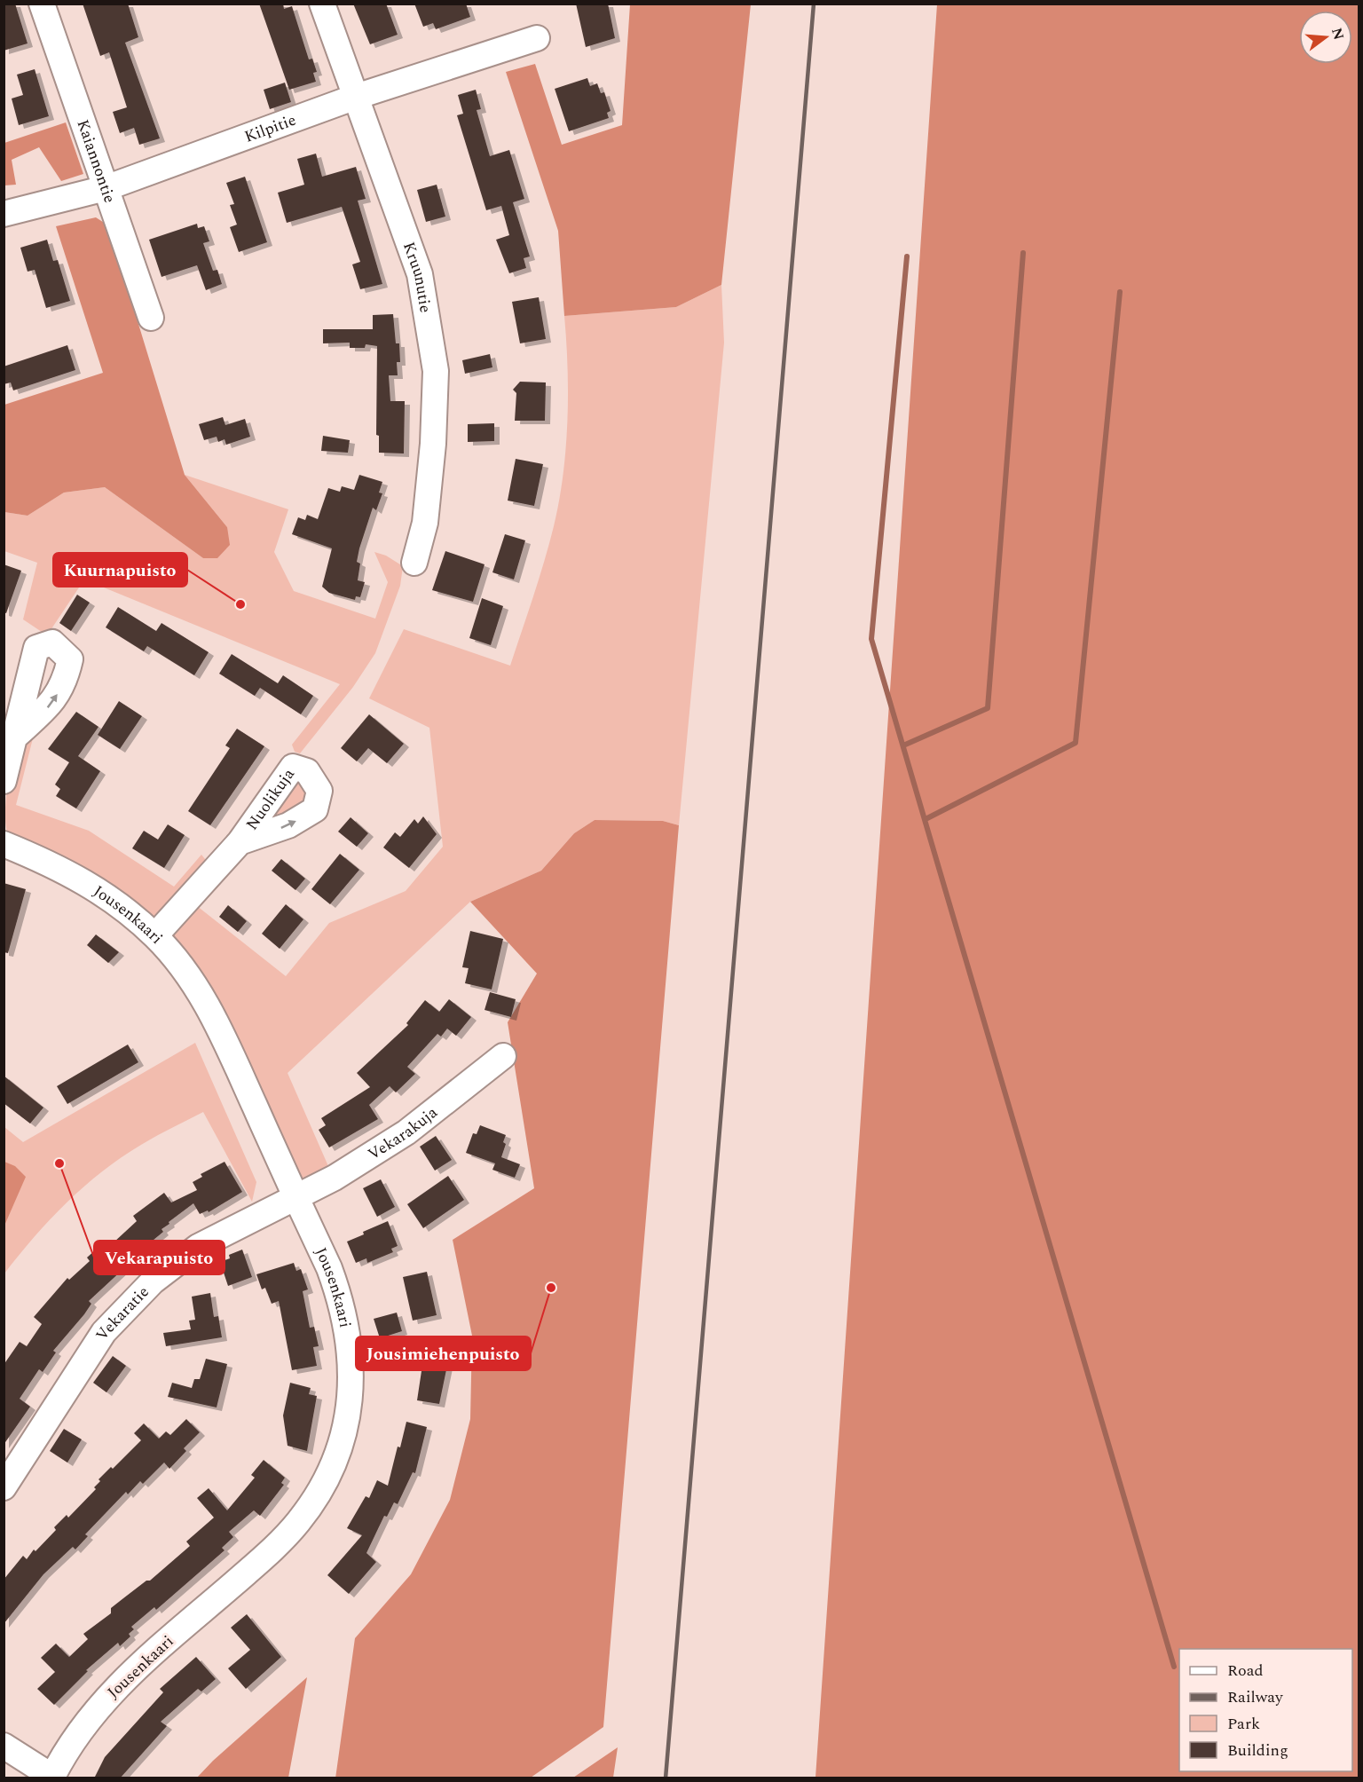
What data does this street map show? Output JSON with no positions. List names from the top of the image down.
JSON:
{
  "streets": {
    "street": [
      "Kilpitie",
      "Kaiannontie",
      "Kruunutie",
      "Nuolikuja",
      "Jousenkaari",
      "Vekarakuja",
      "Vekaratie"
    ]
  },
  "crossings": [
    ["Kilpitie", "Kaiannontie"],
    ["Kilpitie", "Kruunutie"],
    ["Nuolikuja", "Jousenkaari"],
    ["Jousenkaari", "Vekarakuja"],
    ["Jousenkaari", "Vekaratie"],
    ["Vekarakuja", "Vekaratie"]
  ],
  "places": ["Kuurnapuisto", "Vekarapuisto", "Jousimiehenpuisto"],
  "legend": [
    "Road",
    "Railway",
    "Park",
    "Building"
  ],
  "north": "right"
}
